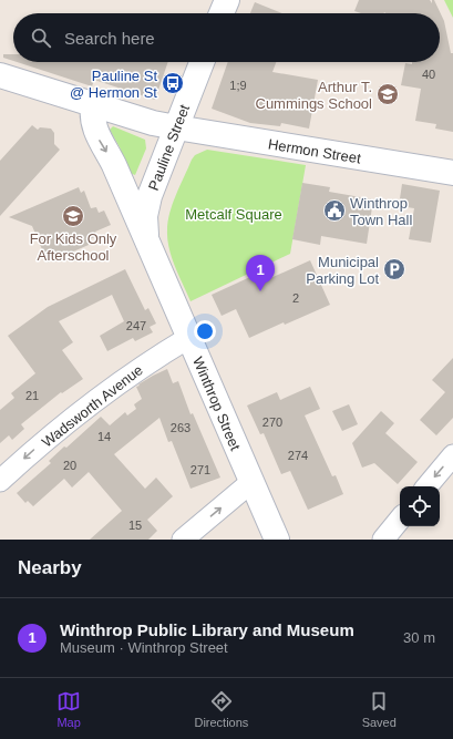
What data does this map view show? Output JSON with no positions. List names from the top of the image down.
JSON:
{
  "streets": {
    "main road": ["Pauline Street", "Hermon Street", "Winthrop Street"],
    "street": ["Wadsworth Avenue"]
  },
  "crossings": [
    ["Pauline Street", "Hermon Street"],
    ["Pauline Street", "Winthrop Street"],
    ["Winthrop Street", "Wadsworth Avenue"]
  ],
  "parks": ["Metcalf Square"],
  "places": {
    "bus stop": ["Pauline St @ Hermon St"],
    "school or university": ["Arthur T. Cummings School", "For Kids Only Afterschool"],
    "public building": ["Winthrop Town Hall"],
    "parking": ["Municipal Parking Lot"]
  },
  "house_numbers": [
    "40",
    "1;9",
    "2",
    "247",
    "21",
    "270",
    "263",
    "14",
    "274",
    "20",
    "271",
    "15"
  ],
  "page": {
    "search": "Search here",
    "pins": "1",
    "heading": "Nearby",
    "list": [
      {
        "mark": "1",
        "name": "Winthrop Public Library and Museum",
        "note": "Museum · Winthrop Street",
        "value": "30 m"
      }
    ],
    "nav": ["Map", "Directions", "Saved"]
  }
}
